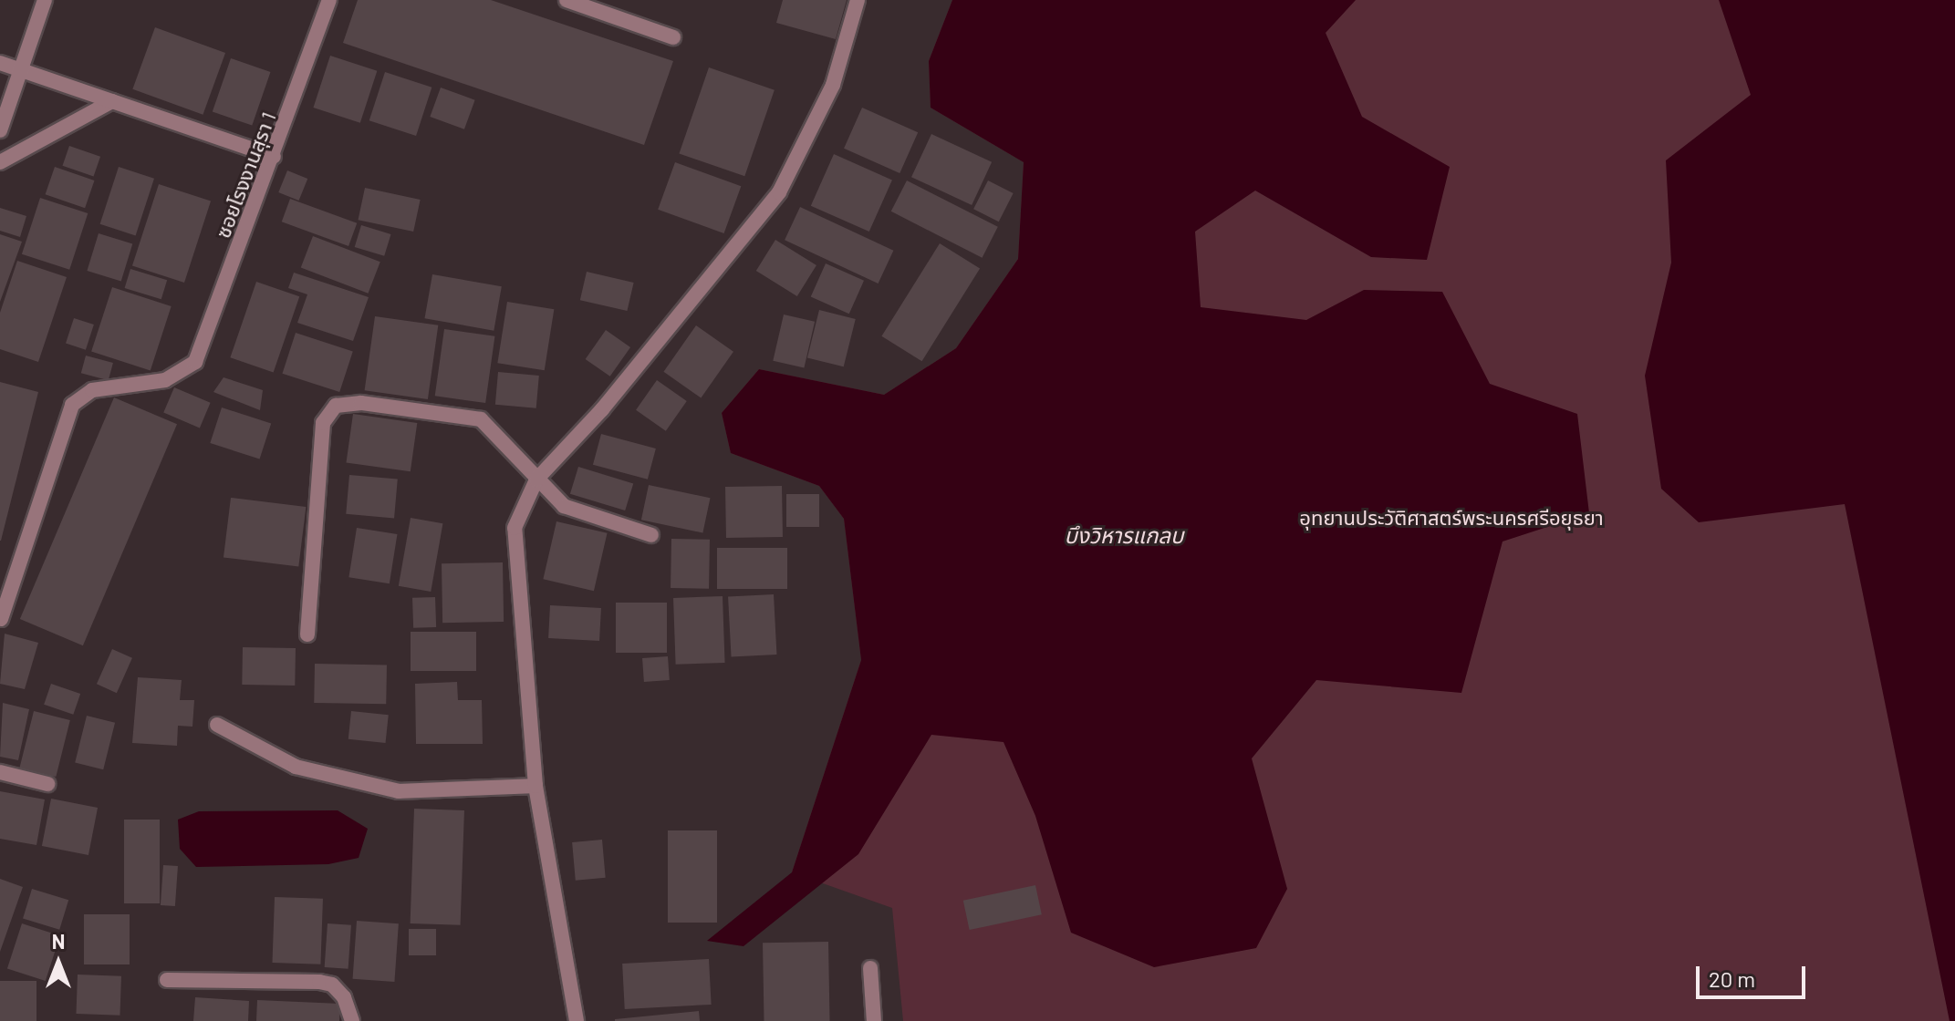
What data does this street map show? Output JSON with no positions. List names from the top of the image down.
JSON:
{
  "streets": {
    "street": ["ซอยโรงงานสุรา 1"]
  },
  "water": ["บึงวิหารแกลบ"],
  "parks": ["อุทยานประวัติศาสตร์พระนครศรีอยุธยา"],
  "scale_bar": "20 m",
  "north": "top"
}
